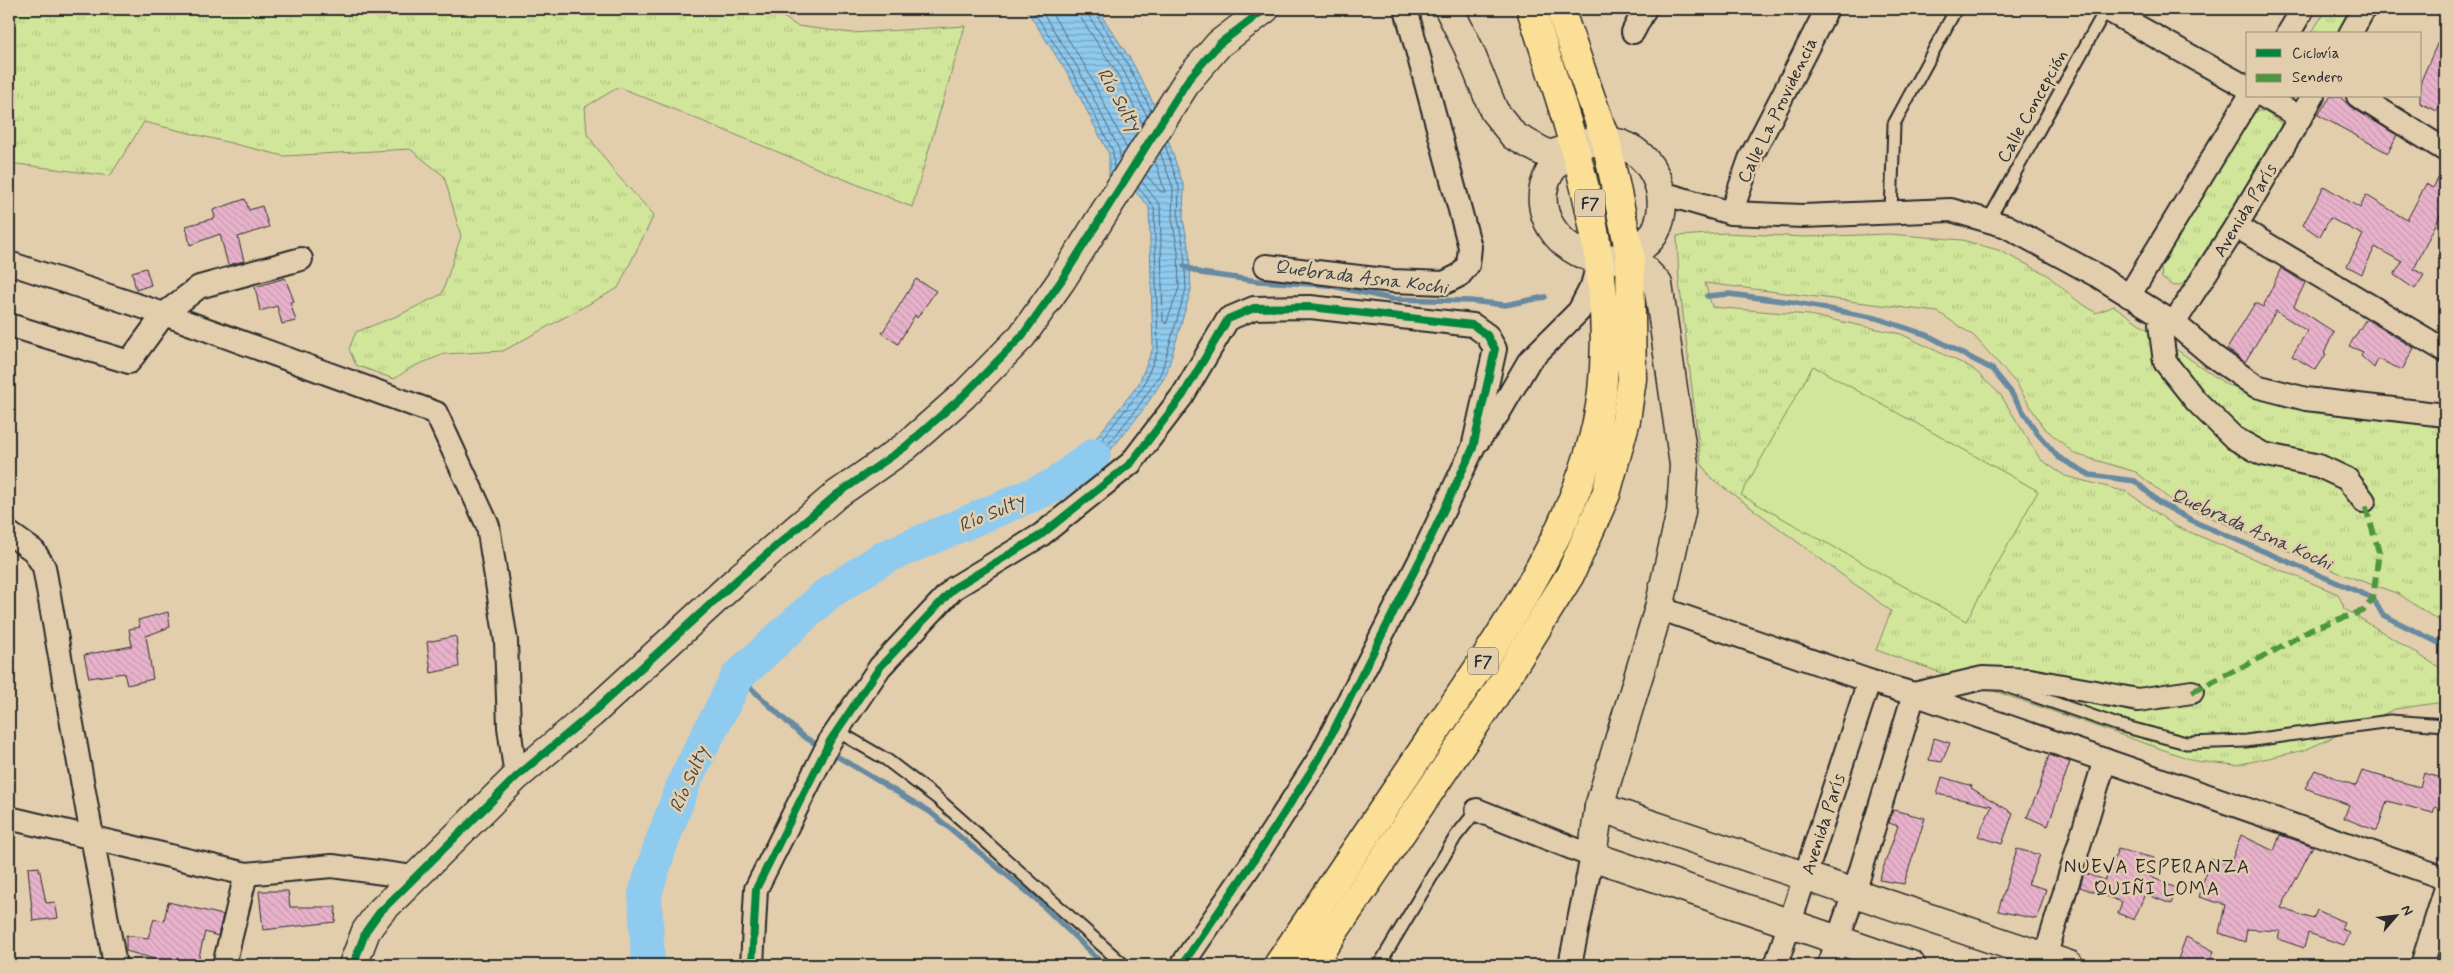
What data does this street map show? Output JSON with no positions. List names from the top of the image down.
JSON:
{
  "streets": {
    "highway": ["F7"],
    "street": ["Calle La Providencia", "Avenida París"],
    "lane": ["Calle Concepción"]
  },
  "districts": ["NUEVA ESPERANZA QUIÑI LOMA"],
  "water": ["Río Sulty", "Quebrada Asna Kochi"],
  "legend": ["Ciclovía", "Sendero"],
  "north": "top right"
}
